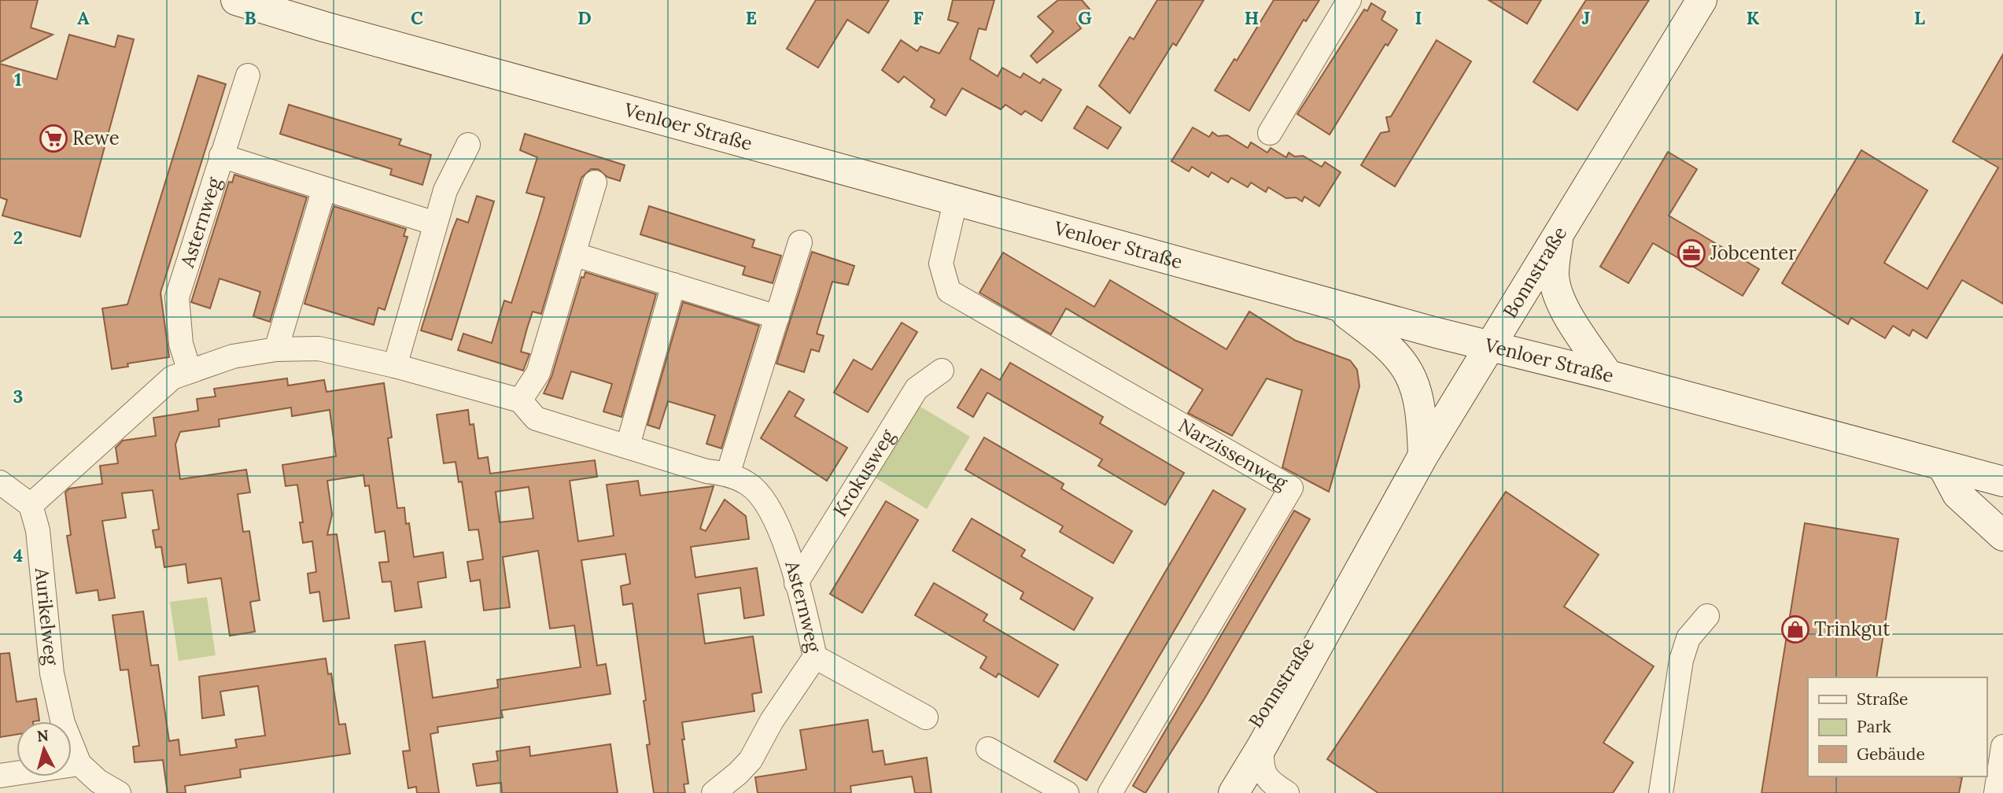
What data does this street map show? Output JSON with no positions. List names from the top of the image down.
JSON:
{
  "streets": {
    "main road": ["Venloer Straße", "Bonnstraße"],
    "street": [
      "Asternweg",
      "Narzissenweg",
      "Krokusweg",
      "Aurikelweg"
    ]
  },
  "crossings": [
    ["Venloer Straße", "Bonnstraße"],
    ["Venloer Straße", "Narzissenweg"],
    ["Asternweg", "Krokusweg"],
    ["Asternweg", "Aurikelweg"]
  ],
  "places": {
    "supermarket": ["Rewe"],
    "office": ["Jobcenter"],
    "shop": ["Trinkgut"]
  },
  "legend": ["Straße", "Park", "Gebäude"],
  "north": "top",
  "grid": {
    "columns": [
      "A",
      "B",
      "C",
      "D",
      "E",
      "F",
      "G",
      "H",
      "I",
      "J",
      "K",
      "L"
    ],
    "rows": [
      "1",
      "2",
      "3",
      "4"
    ]
  }
}
